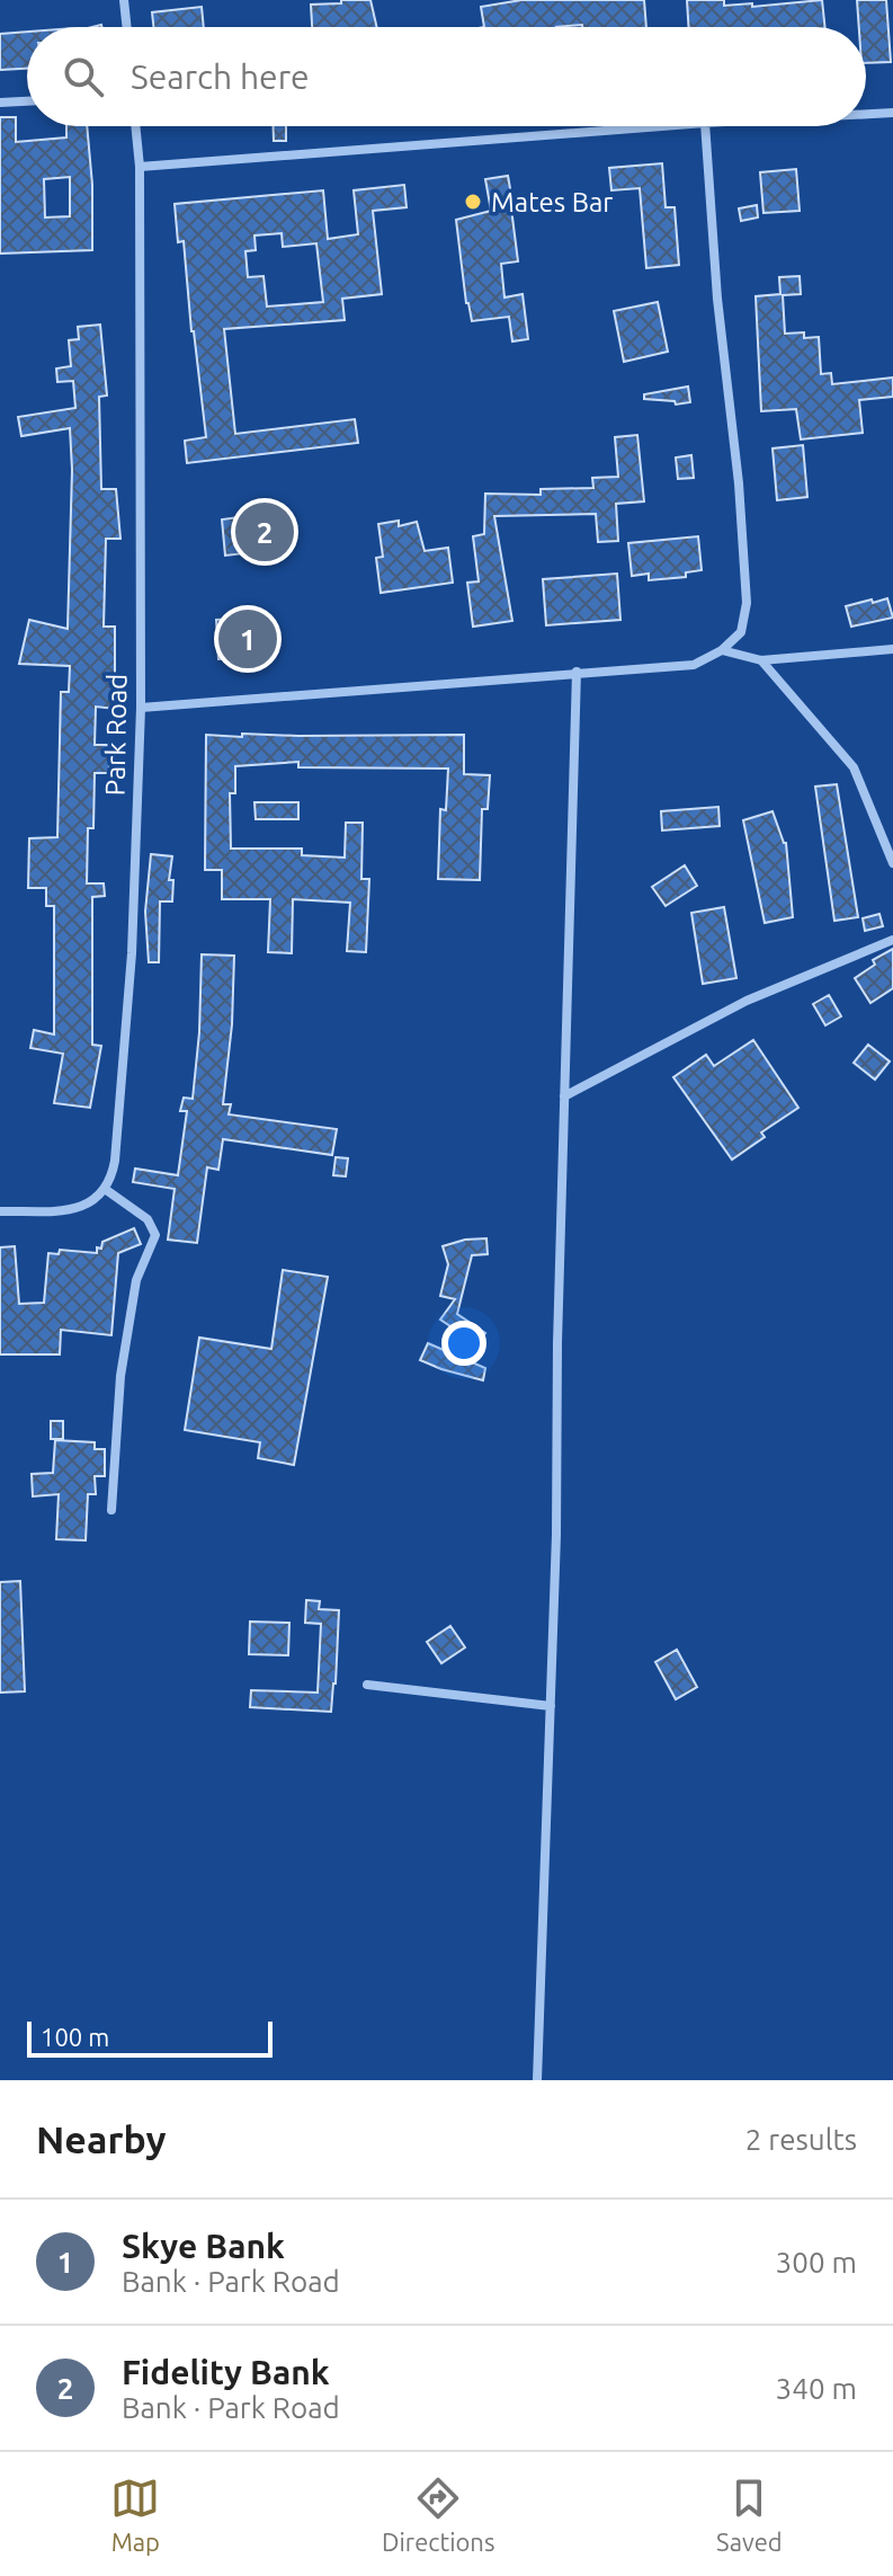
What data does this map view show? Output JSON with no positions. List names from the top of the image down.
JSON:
{
  "streets": {
    "street": ["Park Road"]
  },
  "places": ["Mates Bar"],
  "scale_bar": "100 m",
  "page": {
    "search": "Search here",
    "pins": ["2", "1"],
    "scale": "100 m",
    "heading": ["Nearby", "2 results"],
    "list": [
      {
        "mark": "1",
        "name": "Skye Bank",
        "note": "Bank · Park Road",
        "value": "300 m"
      },
      {
        "mark": "2",
        "name": "Fidelity Bank",
        "note": "Bank · Park Road",
        "value": "340 m"
      }
    ],
    "nav": ["Map", "Directions", "Saved"]
  }
}
